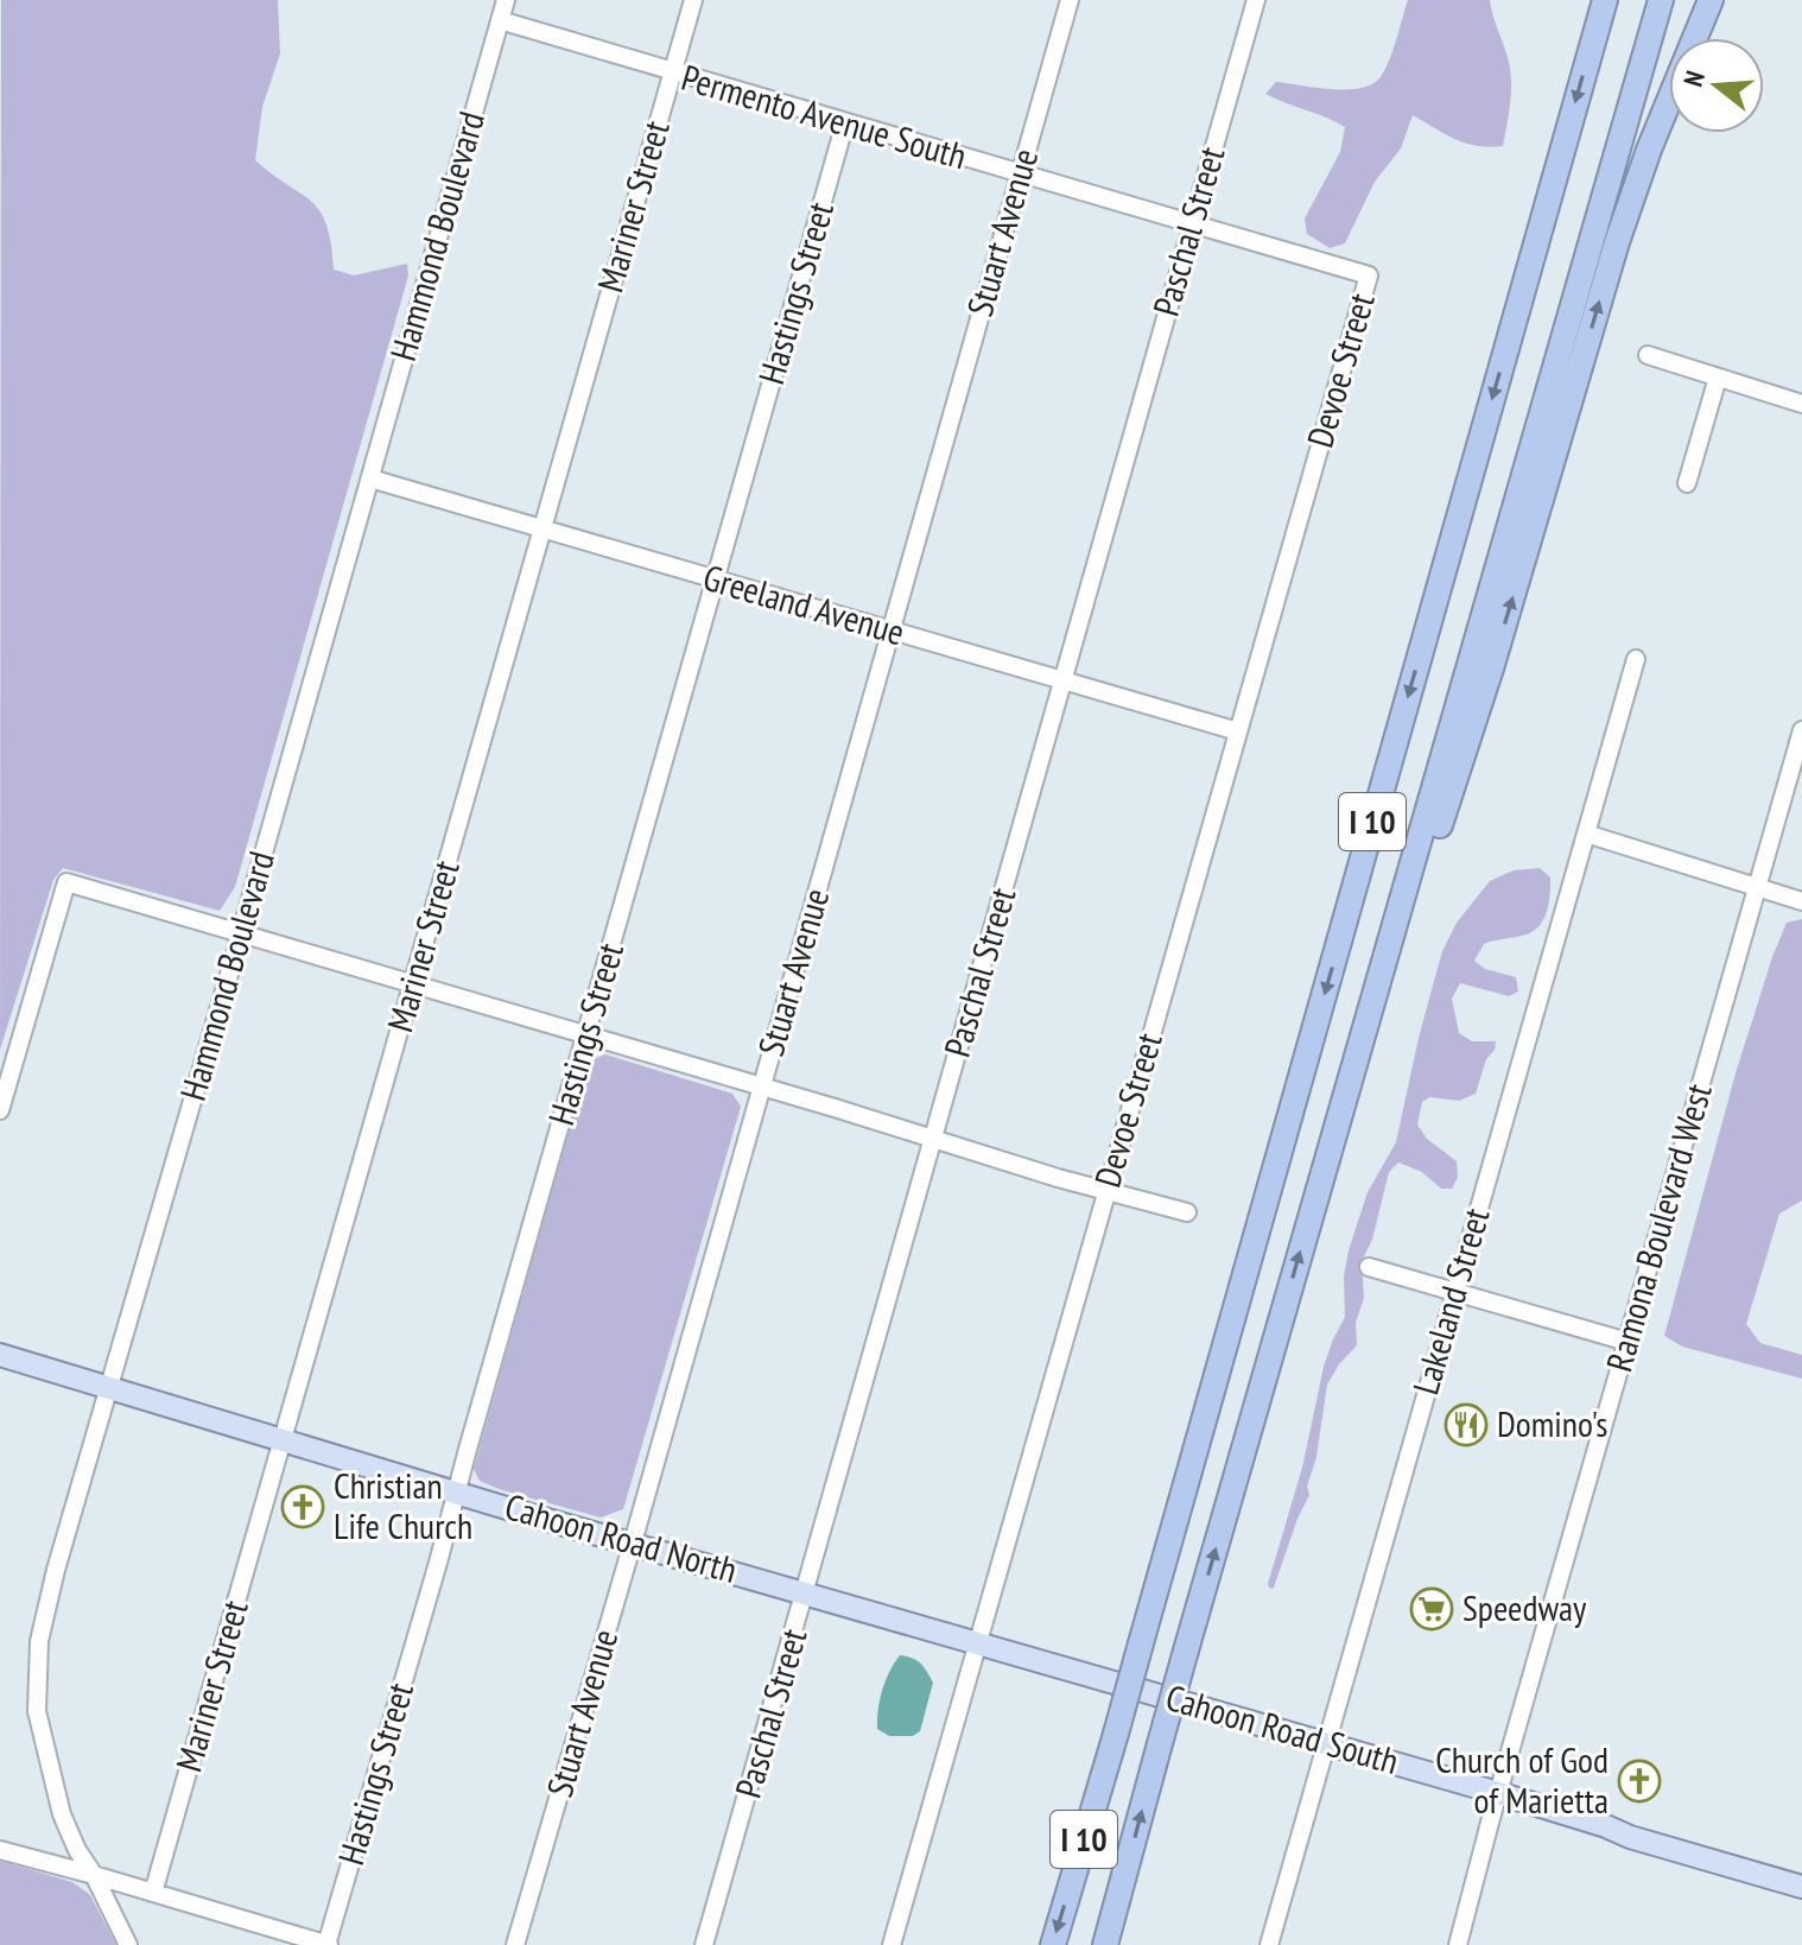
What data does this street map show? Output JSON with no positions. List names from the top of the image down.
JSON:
{
  "streets": {
    "highway": ["I 10"],
    "main road": ["Cahoon Road North", "Cahoon Road South"],
    "street": [
      "Permento Avenue South",
      "Mariner Street",
      "Paschal Street",
      "Stuart Avenue",
      "Hammond Boulevard",
      "Hastings Street",
      "Devoe Street",
      "Greeland Avenue",
      "Ramona Boulevard West",
      "Lakeland Street"
    ]
  },
  "crossings": [
    ["Permento Avenue South", "Mariner Street"],
    ["Permento Avenue South", "Paschal Street"],
    ["Permento Avenue South", "Stuart Avenue"],
    ["Permento Avenue South", "Hammond Boulevard"],
    ["Permento Avenue South", "Hastings Street"],
    ["Permento Avenue South", "Devoe Street"],
    ["Mariner Street", "Greeland Avenue"],
    ["Mariner Street", "Cahoon Road North"],
    ["Paschal Street", "Greeland Avenue"],
    ["Paschal Street", "Cahoon Road North"],
    ["Stuart Avenue", "Greeland Avenue"],
    ["Stuart Avenue", "Cahoon Road North"],
    ["Hammond Boulevard", "Greeland Avenue"],
    ["Hammond Boulevard", "Cahoon Road North"],
    ["Hastings Street", "Greeland Avenue"],
    ["Hastings Street", "Cahoon Road North"],
    ["Devoe Street", "Greeland Avenue"],
    ["Devoe Street", "Cahoon Road South"],
    ["Ramona Boulevard West", "Cahoon Road South"],
    ["Lakeland Street", "Cahoon Road South"]
  ],
  "places": {
    "restaurant": ["Domino's"],
    "church": ["Christian Life Church", "Church of God of Marietta"],
    "supermarket": ["Speedway"]
  },
  "north": "left"
}
